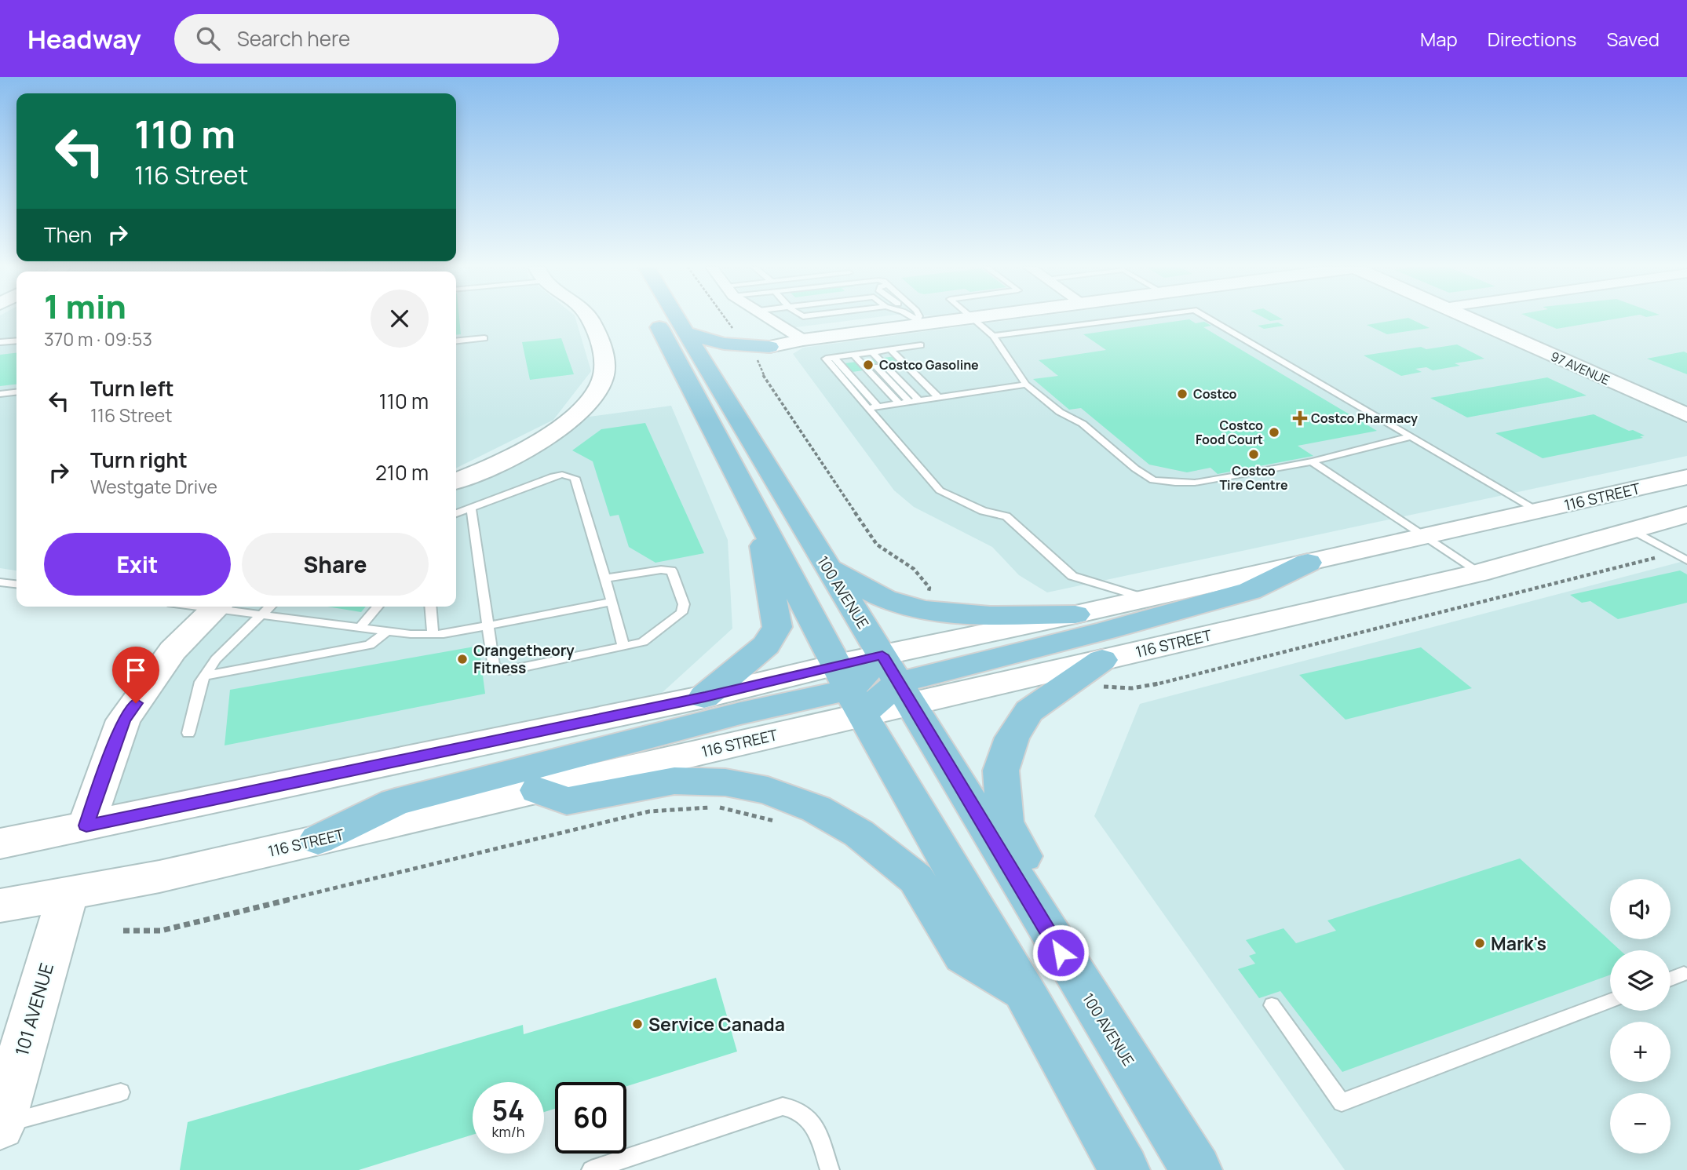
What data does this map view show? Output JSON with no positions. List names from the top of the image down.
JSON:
{
  "streets": {
    "main road": [
      "97 AVENUE",
      "116 STREET",
      "100 AVENUE",
      "101 AVENUE"
    ]
  },
  "crossings": [
    ["116 STREET", "100 AVENUE"],
    ["116 STREET", "101 AVENUE"]
  ],
  "places": {
    "other": [
      "Costco Gasoline",
      "Costco",
      "Costco Food Court",
      "Costco Tire Centre",
      "Orangetheory Fitness",
      "Mark's",
      "Service Canada"
    ],
    "health": ["Costco Pharmacy"]
  },
  "page": {
    "header": "Headway",
    "search": "Search here",
    "nav": ["Map", "Directions", "Saved"],
    "turn": ["110 m", "116 Street"],
    "then": "Then",
    "heading": ["1 min", "370 m · 09:53"],
    "list": [
      {
        "name": "Turn left",
        "note": "116 Street",
        "value": "110 m"
      },
      {
        "name": "Turn right",
        "note": "Westgate Drive",
        "value": "210 m"
      }
    ],
    "buttons": ["Exit", "Share"],
    "map_buttons": ["+", "−"],
    "speed": "54 km/h",
    "limit": "60"
  }
}
